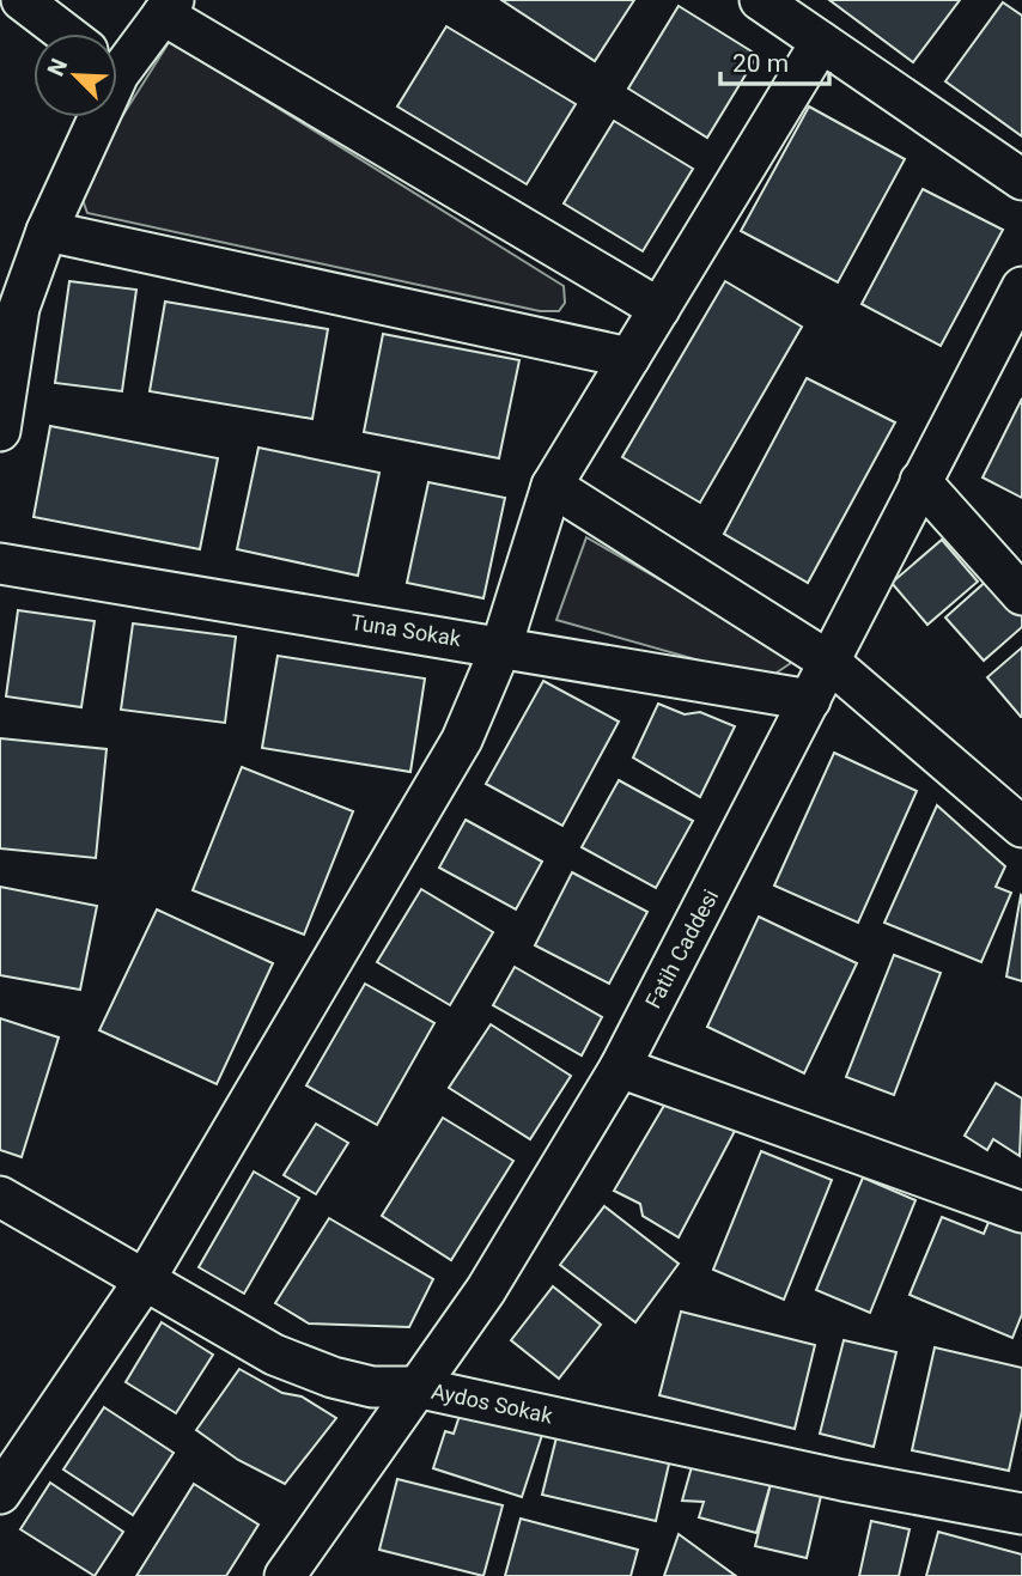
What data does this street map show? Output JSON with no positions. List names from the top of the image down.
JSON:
{
  "streets": {
    "street": ["Tuna Sokak", "Fatih Caddesi", "Aydos Sokak"]
  },
  "crossings": [
    ["Tuna Sokak", "Fatih Caddesi"],
    ["Fatih Caddesi", "Aydos Sokak"]
  ],
  "scale_bar": "20 m",
  "north": "top left"
}
